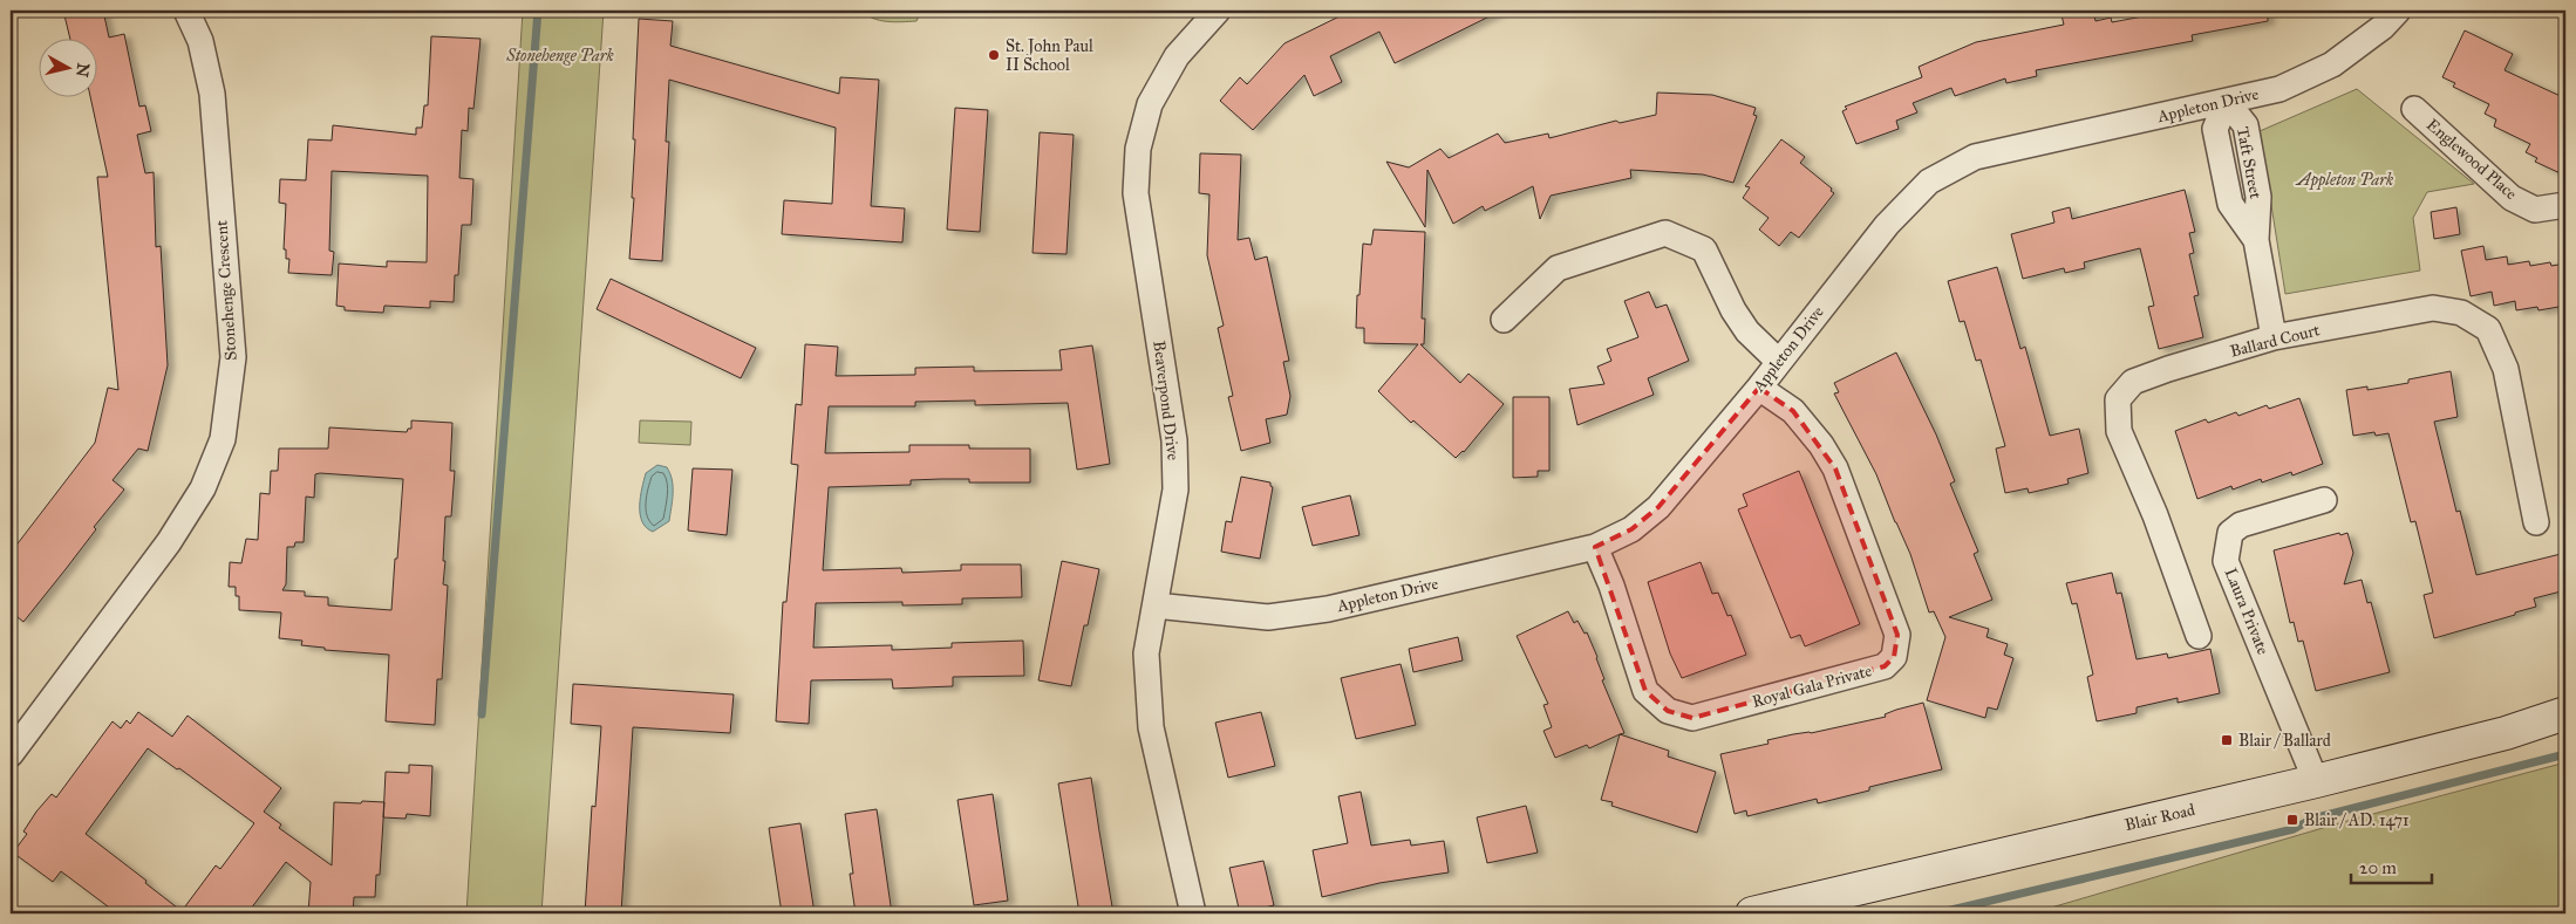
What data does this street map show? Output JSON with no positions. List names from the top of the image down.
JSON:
{
  "streets": {
    "main road": ["Blair Road"],
    "street": [
      "Appleton Drive",
      "Englewood Place",
      "Taft Street",
      "Stonehenge Crescent",
      "Ballard Court",
      "Beaverpond Drive",
      "Laura Private",
      "Royal Gala Private"
    ]
  },
  "crossings": [
    ["Appleton Drive", "Taft Street"],
    ["Appleton Drive", "Beaverpond Drive"],
    ["Appleton Drive", "Royal Gala Private"],
    ["Taft Street", "Ballard Court"],
    ["Laura Private", "Blair Road"]
  ],
  "parks": ["Stonehenge Park", "Appleton Park"],
  "places": {
    "other": ["St. John Paul II School"],
    "transit": ["Blair / Ballard", "Blair / AD. 1471"]
  },
  "scale_bar": "20 m",
  "north": "right"
}
